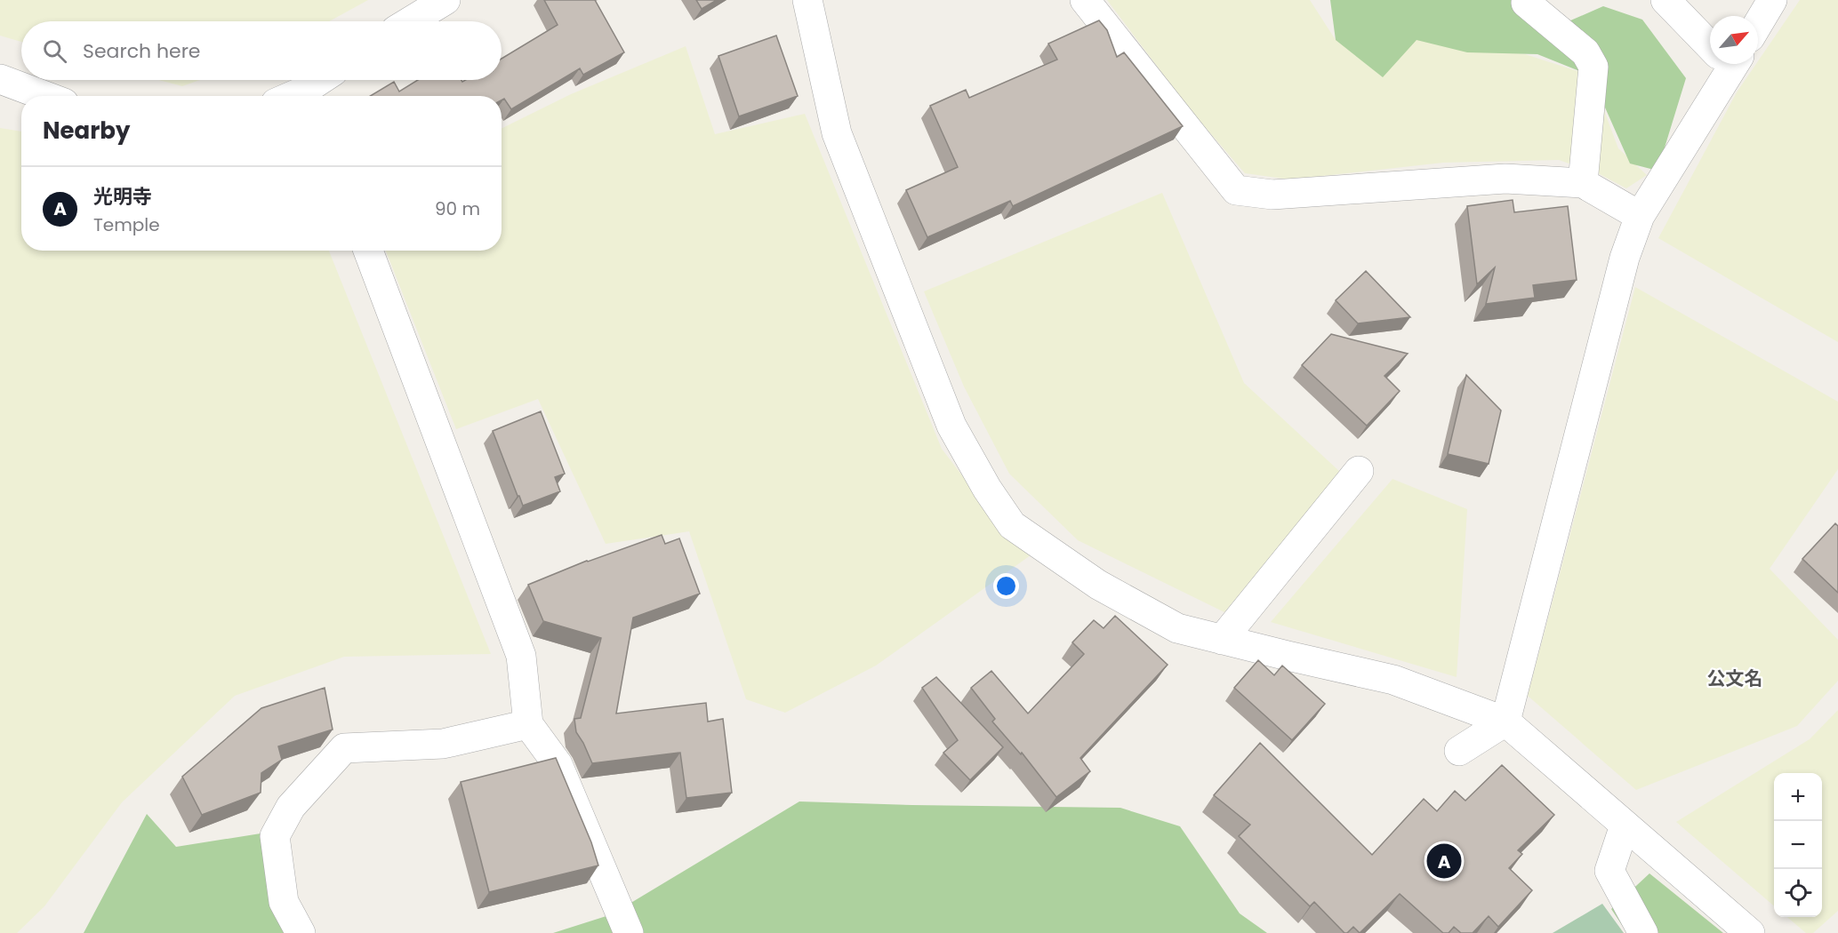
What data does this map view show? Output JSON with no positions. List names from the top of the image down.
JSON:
{
  "districts": ["公文名"],
  "north": "top right",
  "page": {
    "search": "Search here",
    "heading": "Nearby",
    "list": [
      {
        "mark": "A",
        "name": "光明寺",
        "note": "Temple",
        "value": "90 m"
      }
    ],
    "map_buttons": ["+", "−"],
    "pins": "A"
  }
}
